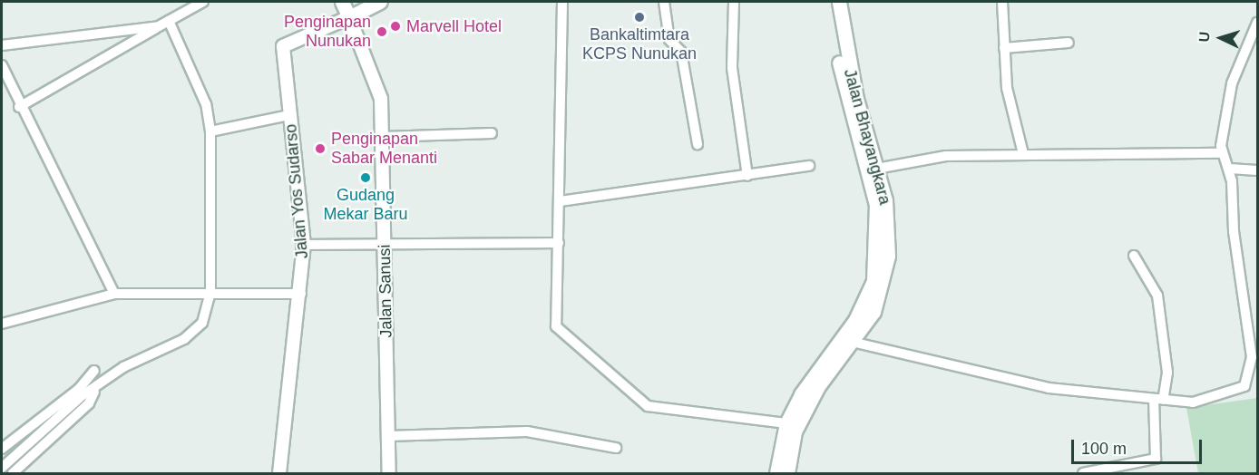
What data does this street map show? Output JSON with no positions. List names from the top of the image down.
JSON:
{
  "streets": {
    "main road": ["Jalan Bhayangkara"],
    "street": ["Jalan Yos Sudarso", "Jalan Sanusi"]
  },
  "crossings": [
    ["Jalan Yos Sudarso", "Jalan Sanusi"]
  ],
  "places": [
    "Bankaltimtara KCPS Nunukan",
    "Marvell Hotel",
    "Penginapan Nunukan",
    "Penginapan Sabar Menanti",
    "Gudang Mekar Baru"
  ],
  "scale_bar": "100 m",
  "north": "left"
}
